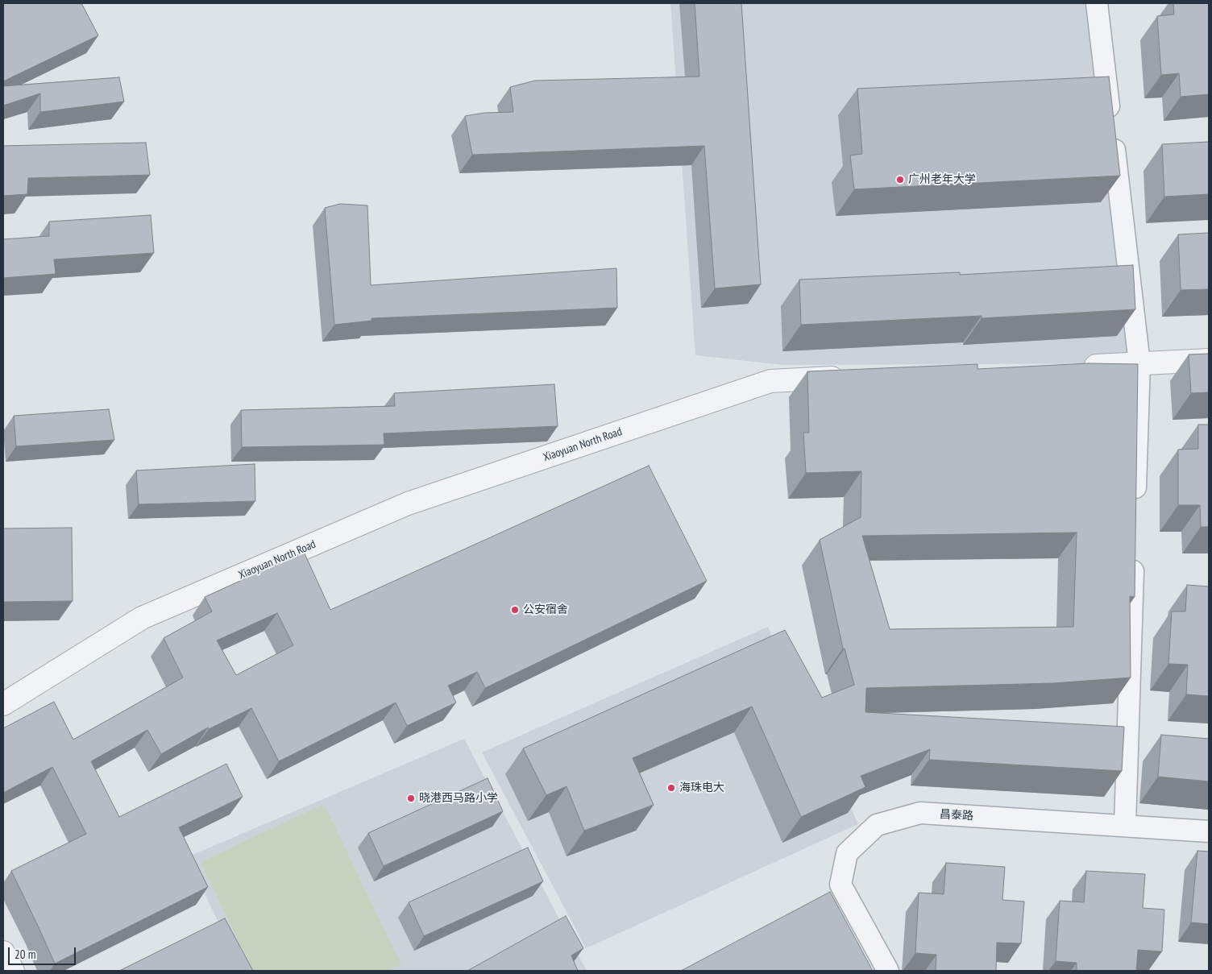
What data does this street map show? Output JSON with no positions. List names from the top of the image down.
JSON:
{
  "streets": {
    "street": ["Xiaoyuan North Road", "昌泰路"]
  },
  "places": [
    "广州老年大学",
    "公安宿舍",
    "海珠电大",
    "晓港西马路小学"
  ],
  "scale_bar": "20 m"
}
